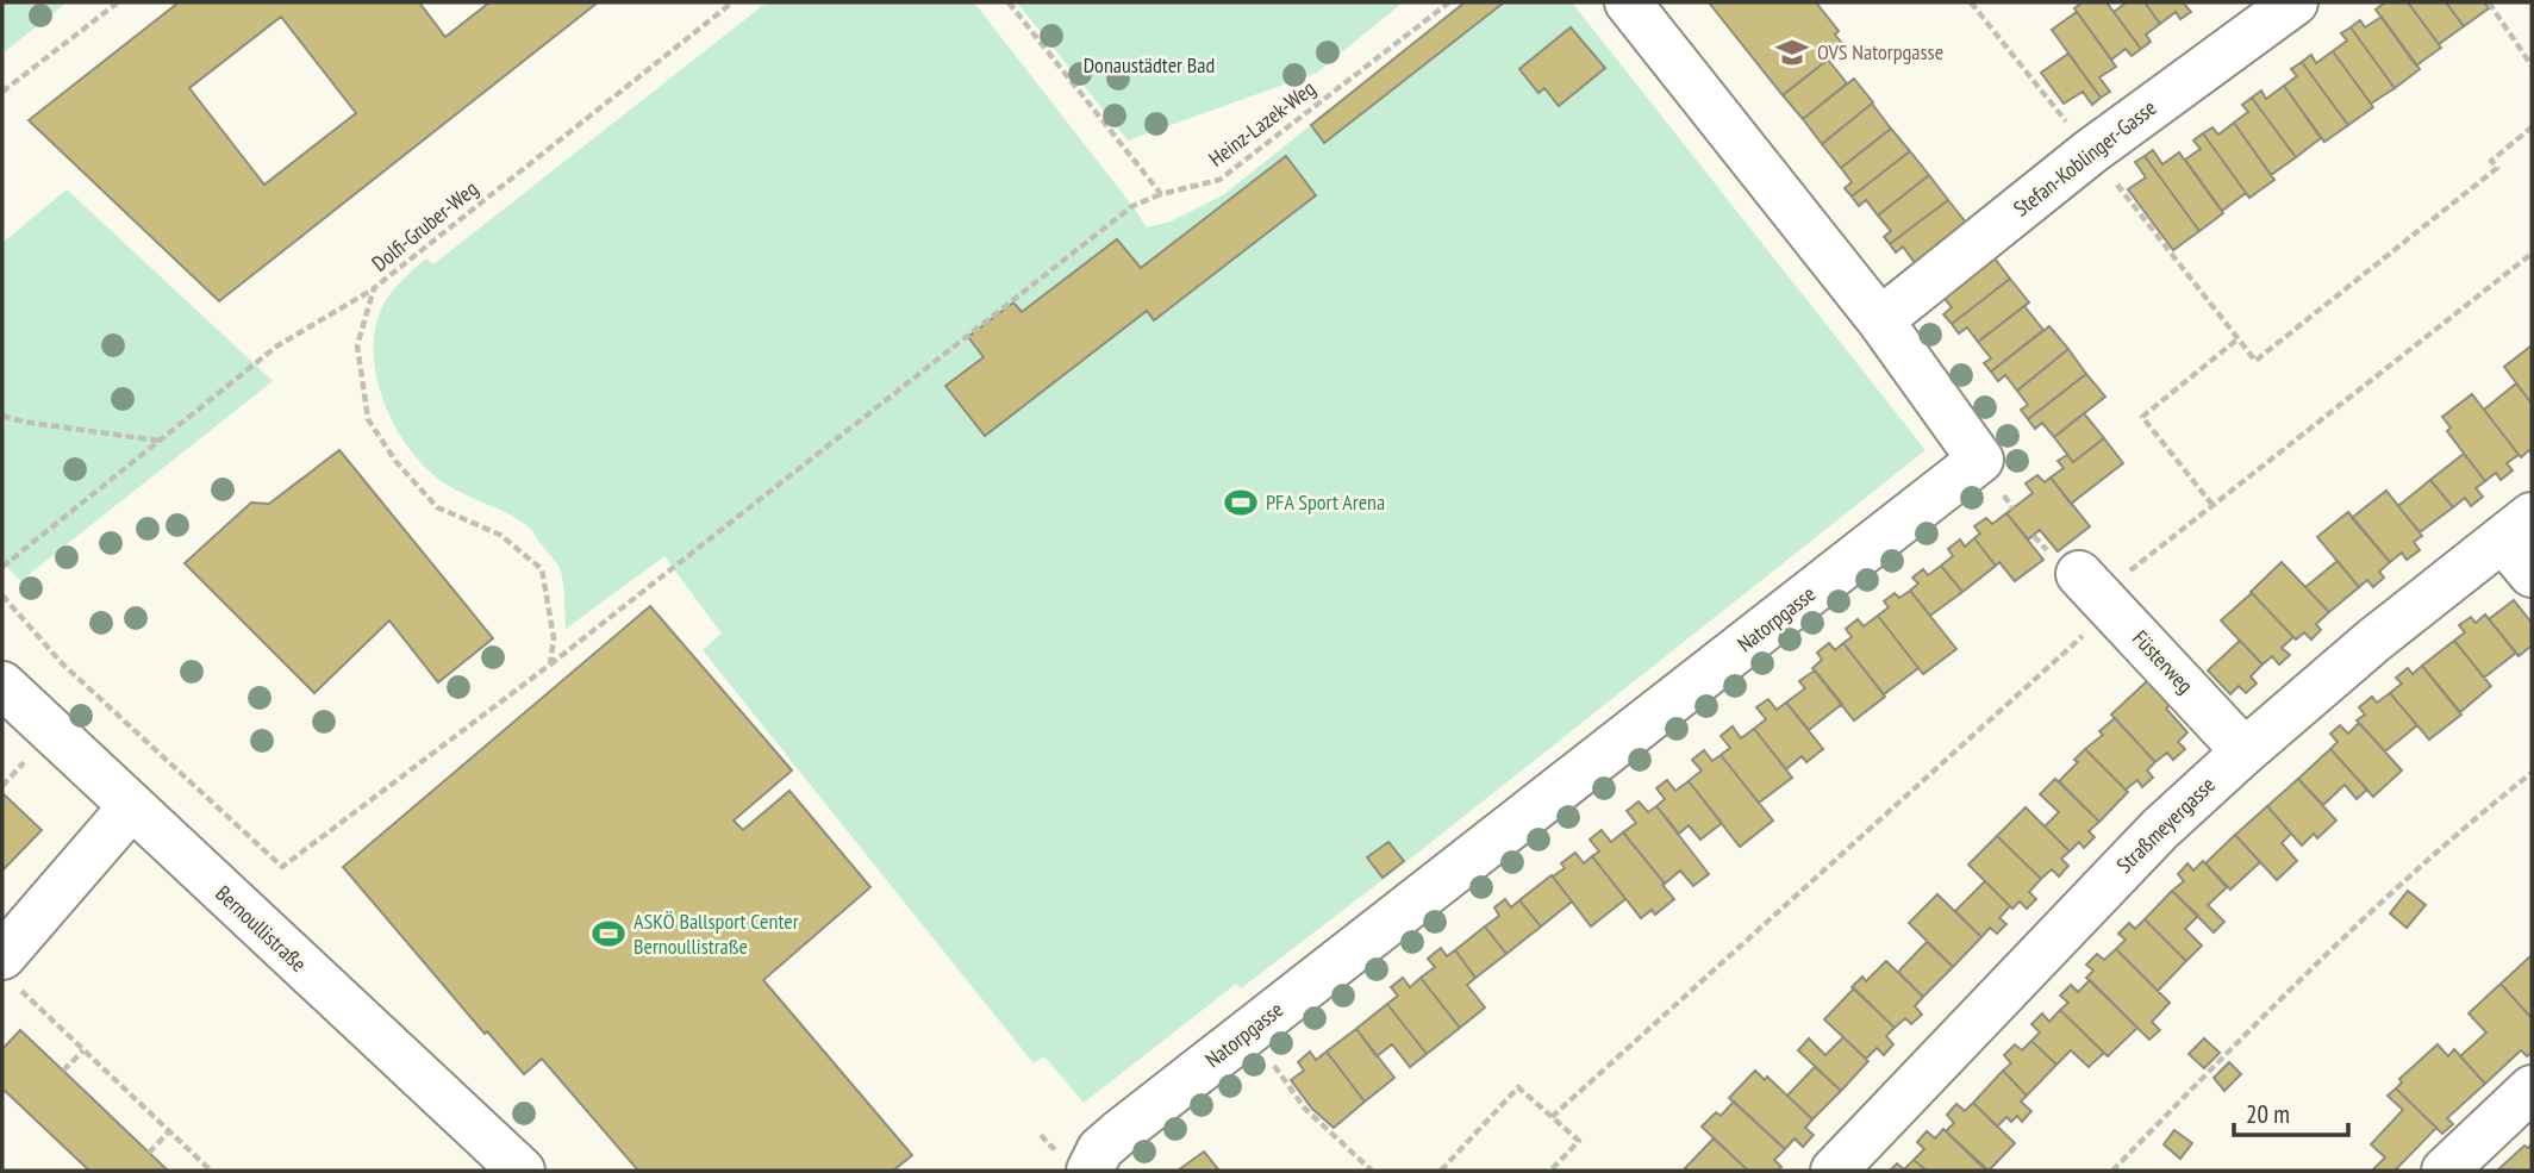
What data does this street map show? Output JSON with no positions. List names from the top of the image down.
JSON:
{
  "streets": {
    "street": [
      "Stefan-Koblinger-Gasse",
      "Natorpgasse",
      "Füsterweg",
      "Straßmeyergasse",
      "Bernoullistraße"
    ],
    "path": ["Heinz-Lazek-Weg", "Dolfi-Gruber-Weg"]
  },
  "crossings": [
    ["Heinz-Lazek-Weg", "Dolfi-Gruber-Weg"],
    ["Stefan-Koblinger-Gasse", "Natorpgasse"],
    ["Füsterweg", "Straßmeyergasse"]
  ],
  "parks": ["Donaustädter Bad"],
  "places": {
    "school or university": ["OVS Natorpgasse"],
    "sports": ["PFA Sport Arena", "ASKÖ Ballsport Center Bernoullistraße"]
  },
  "scale_bar": "20 m"
}
